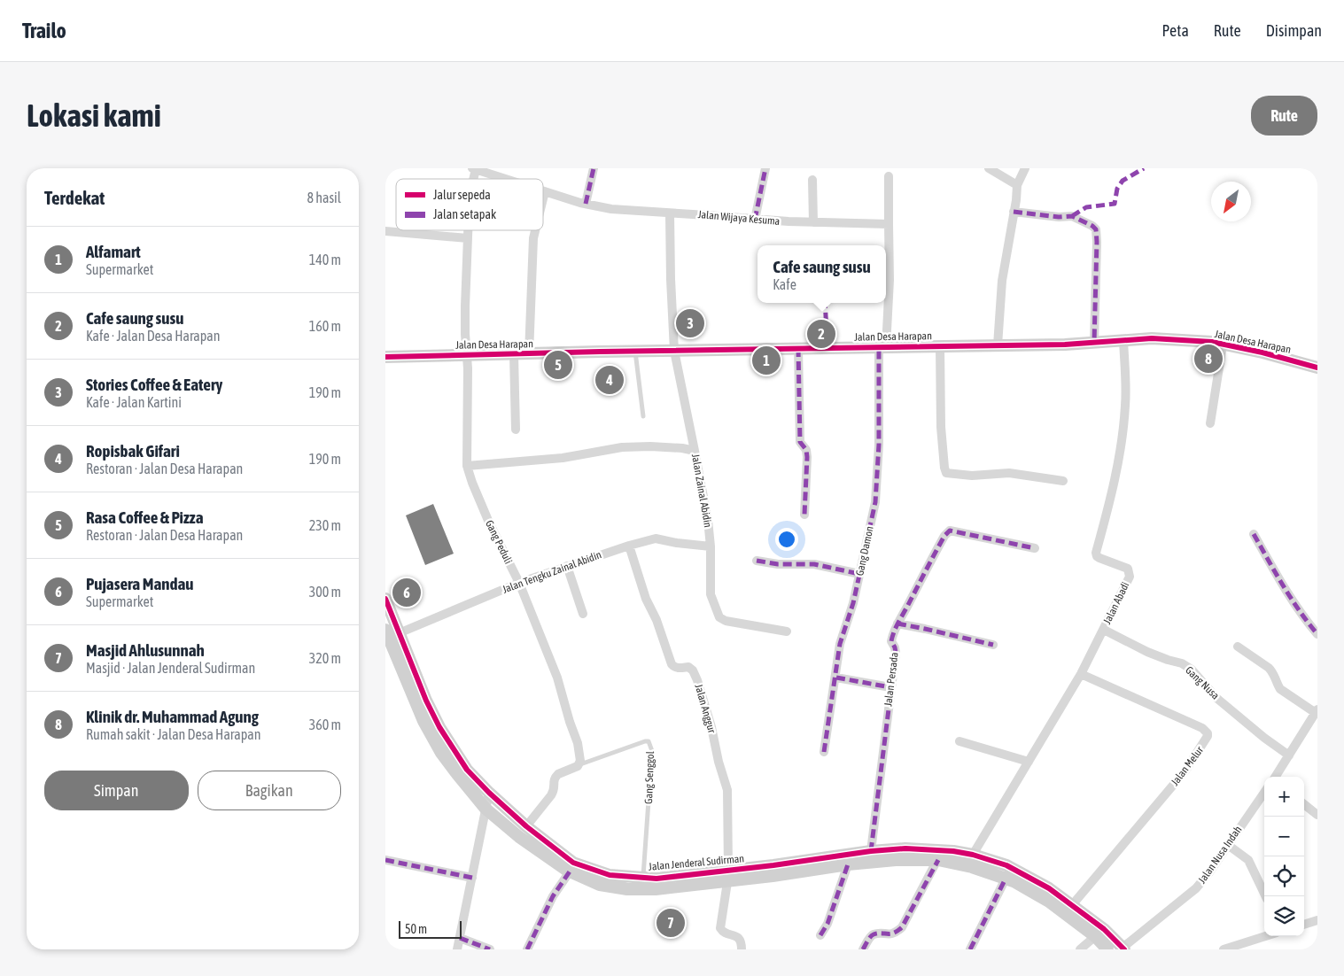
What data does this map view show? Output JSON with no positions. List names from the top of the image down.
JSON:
{
  "streets": {
    "street": [
      "Jalan Wijaya Kesuma",
      "Jalan Desa Harapan",
      "Jalan Zainal Abidin",
      "Gang Peduli",
      "Gang Damon",
      "Jalan Tengku Zainal Abidin",
      "Jalan Abadi",
      "Jalan Persada",
      "Gang Nusa",
      "Jalan Anggur",
      "Jalan Melur",
      "Jalan Nusa Indah",
      "Jalan Jenderal Sudirman"
    ],
    "lane": ["Gang Senggol"]
  },
  "crossings": [
    ["Jalan Wijaya Kesuma", "Jalan Zainal Abidin"],
    ["Jalan Desa Harapan", "Jalan Zainal Abidin"],
    ["Jalan Desa Harapan", "Gang Peduli"],
    ["Jalan Desa Harapan", "Gang Damon"],
    ["Jalan Desa Harapan", "Jalan Abadi"],
    ["Jalan Zainal Abidin", "Jalan Tengku Zainal Abidin"],
    ["Gang Peduli", "Jalan Tengku Zainal Abidin"],
    ["Gang Peduli", "Gang Senggol"],
    ["Jalan Tengku Zainal Abidin", "Jalan Anggur"],
    ["Jalan Tengku Zainal Abidin", "Jalan Jenderal Sudirman"],
    ["Jalan Abadi", "Gang Nusa"],
    ["Jalan Abadi", "Jalan Melur"],
    ["Jalan Abadi", "Jalan Jenderal Sudirman"],
    ["Jalan Persada", "Jalan Jenderal Sudirman"],
    ["Jalan Anggur", "Jalan Jenderal Sudirman"],
    ["Jalan Melur", "Jalan Jenderal Sudirman"],
    ["Gang Senggol", "Jalan Jenderal Sudirman"],
    ["Jalan Nusa Indah", "Jalan Jenderal Sudirman"]
  ],
  "legend": ["Jalur sepeda", "Jalan setapak"],
  "scale_bar": "50 m",
  "north": "bottom left",
  "page": {
    "header": "Trailo",
    "nav": ["Peta", "Rute", "Disimpan"],
    "buttons": [
      "Rute",
      ["Simpan", "Bagikan"]
    ],
    "title": "Lokasi kami",
    "heading": ["Terdekat", "8 hasil"],
    "list": [
      {
        "mark": "1",
        "name": "Alfamart",
        "note": "Supermarket",
        "value": "140 m"
      },
      {
        "mark": "2",
        "name": "Cafe saung susu",
        "note": "Kafe · Jalan Desa Harapan",
        "value": "160 m"
      },
      {
        "mark": "3",
        "name": "Stories Coffee & Eatery",
        "note": "Kafe · Jalan Kartini",
        "value": "190 m"
      },
      {
        "mark": "4",
        "name": "Ropisbak Gifari",
        "note": "Restoran · Jalan Desa Harapan",
        "value": "190 m"
      },
      {
        "mark": "5",
        "name": "Rasa Coffee & Pizza",
        "note": "Restoran · Jalan Desa Harapan",
        "value": "230 m"
      },
      {
        "mark": "6",
        "name": "Pujasera Mandau",
        "note": "Supermarket",
        "value": "300 m"
      },
      {
        "mark": "7",
        "name": "Masjid Ahlusunnah",
        "note": "Masjid · Jalan Jenderal Sudirman",
        "value": "320 m"
      },
      {
        "mark": "8",
        "name": "Klinik dr. Muhammad Agung",
        "note": "Rumah sakit · Jalan Desa Harapan",
        "value": "360 m"
      }
    ],
    "popup": ["Cafe saung susu", "Kafe"],
    "pins": [
      "3",
      "2",
      "8",
      "1",
      "5",
      "4",
      "6",
      "7"
    ],
    "map_buttons": ["+", "−"],
    "scale": "50 m"
  }
}
